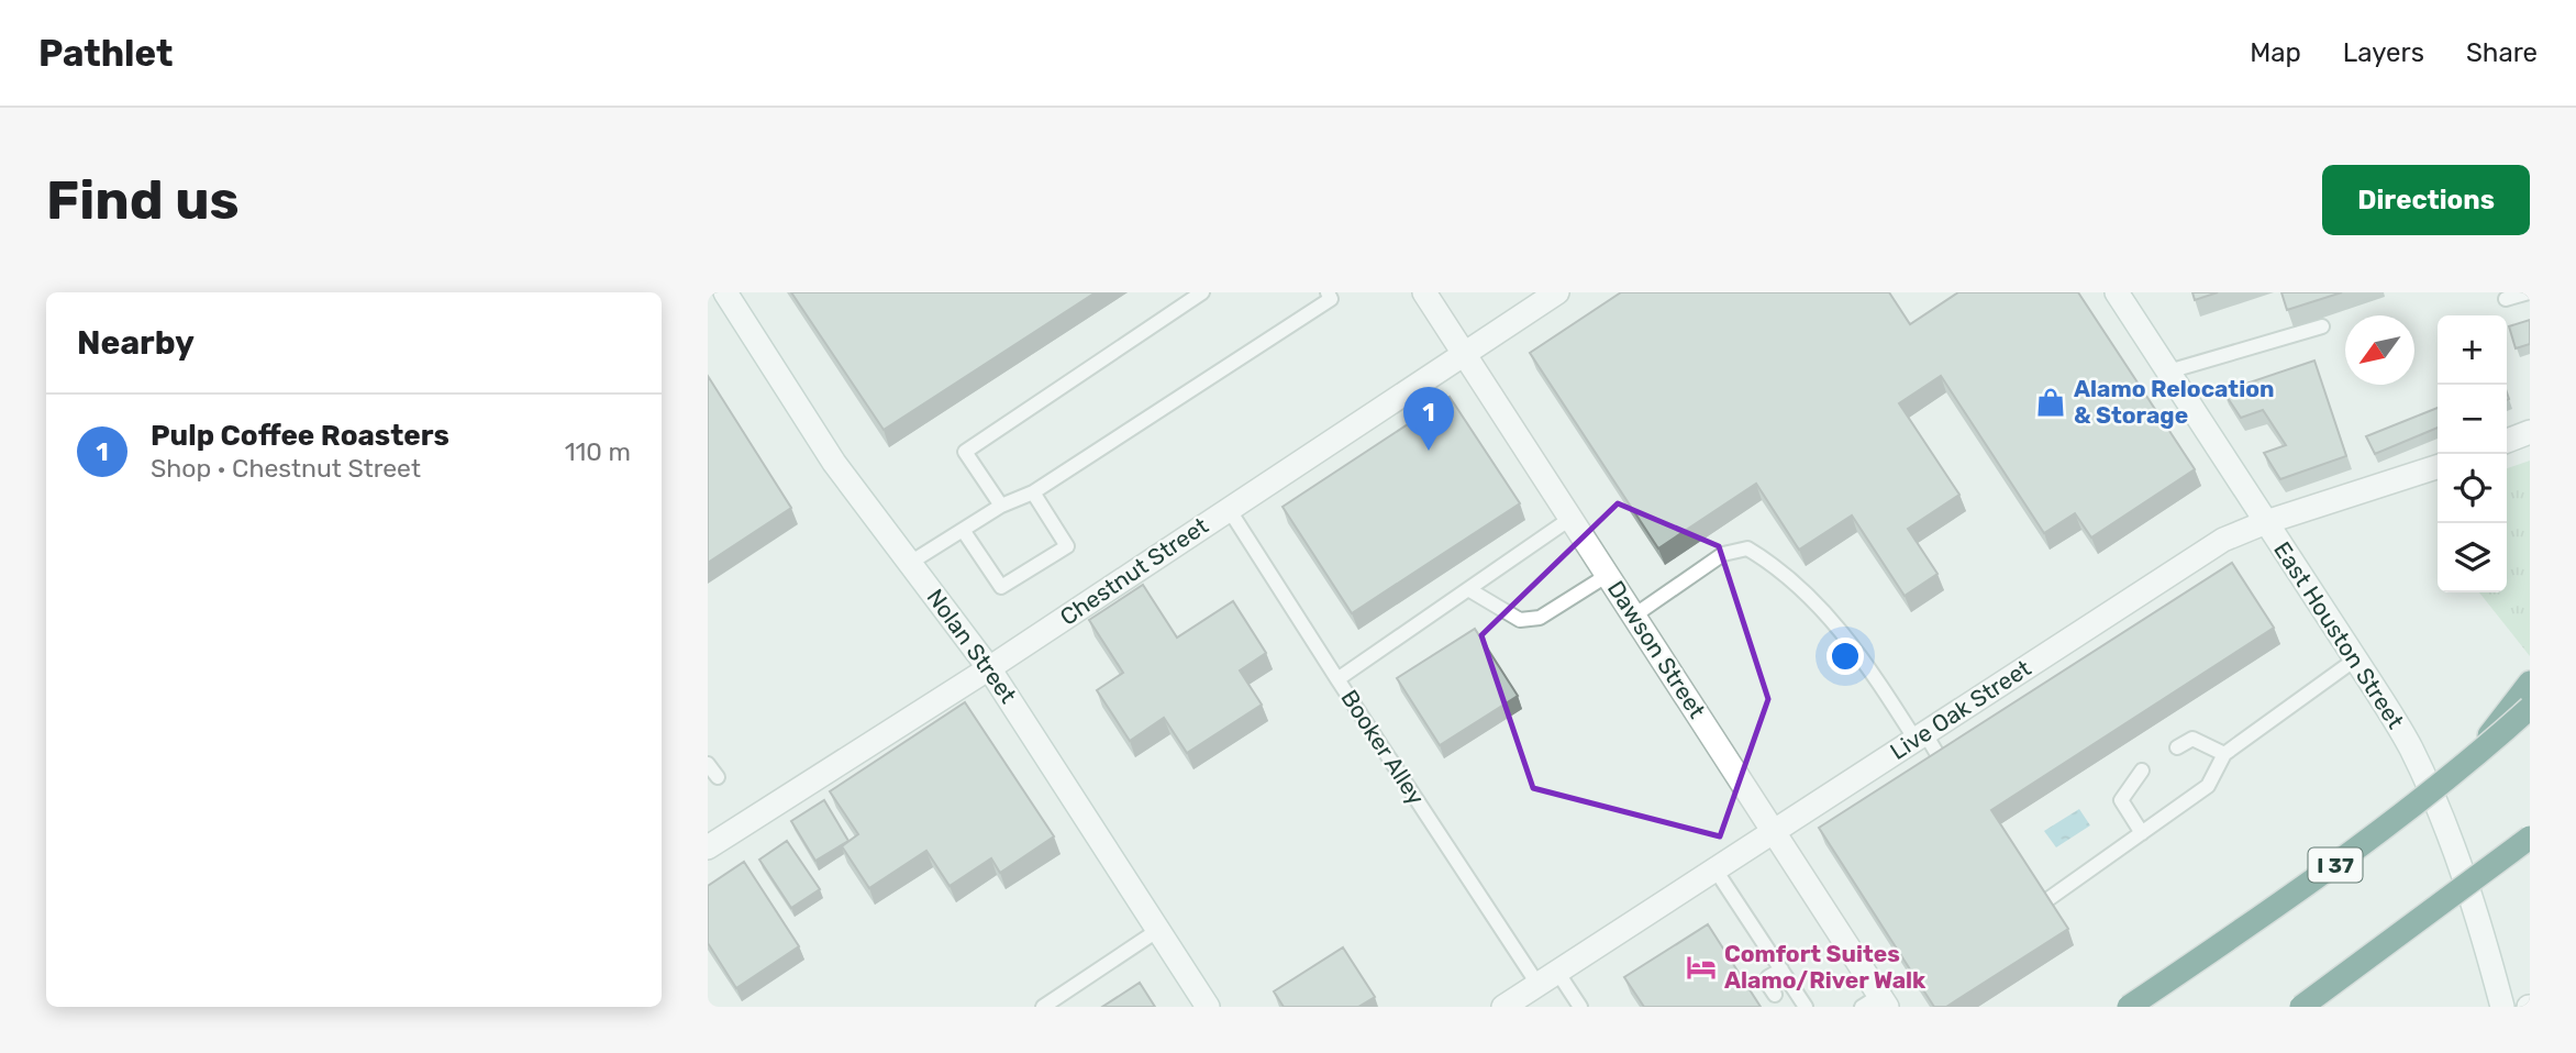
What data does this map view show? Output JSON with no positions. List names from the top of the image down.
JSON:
{
  "streets": {
    "highway": ["I 37"],
    "street": [
      "Chestnut Street",
      "East Houston Street",
      "Nolan Street",
      "Dawson Street",
      "Live Oak Street"
    ],
    "lane": ["Booker Alley"]
  },
  "crossings": [
    ["Chestnut Street", "Nolan Street"],
    ["Chestnut Street", "Dawson Street"],
    ["Chestnut Street", "Booker Alley"],
    ["East Houston Street", "Live Oak Street"],
    ["Dawson Street", "Live Oak Street"],
    ["Live Oak Street", "Booker Alley"]
  ],
  "places": {
    "shop": ["Alamo Relocation & Storage"],
    "hotel": ["Comfort Suites Alamo/River Walk"]
  },
  "north": "bottom left",
  "page": {
    "header": "Pathlet",
    "nav": ["Map", "Layers", "Share"],
    "buttons": "Directions",
    "title": "Find us",
    "heading": "Nearby",
    "map_buttons": ["+", "−"],
    "pins": "1",
    "list": [
      {
        "mark": "1",
        "name": "Pulp Coffee Roasters",
        "note": "Shop · Chestnut Street",
        "value": "110 m"
      }
    ]
  }
}
